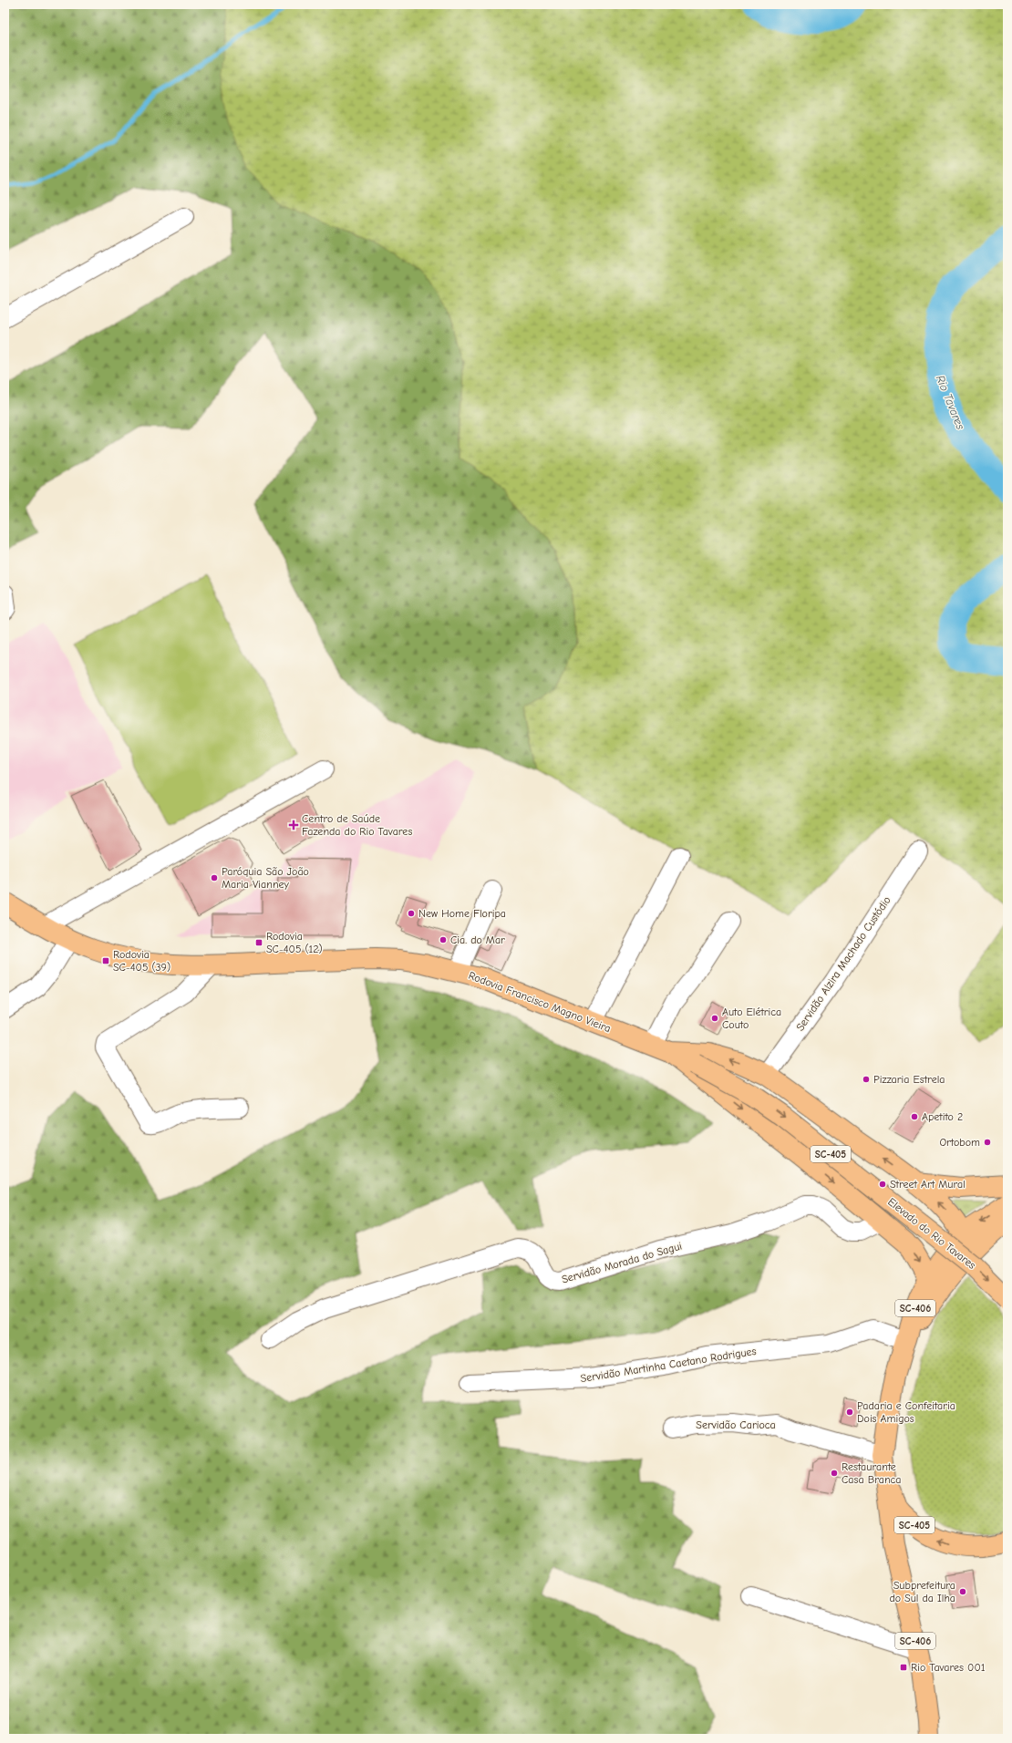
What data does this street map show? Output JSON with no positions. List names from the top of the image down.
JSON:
{
  "streets": {
    "main road": [
      "Rodovia Francisco Magno Vieira",
      "SC-405",
      "Elevado do Rio Tavares",
      "SC-406"
    ],
    "street": [
      "Servidão Alzira Machado Custódio",
      "Servidão Morada do Sagui",
      "Servidão Martinha Caetano Rodrigues",
      "Servidão Carioca"
    ]
  },
  "crossings": [
    ["Servidão Alzira Machado Custódio", "Rodovia Francisco Magno Vieira"],
    ["Rodovia Francisco Magno Vieira", "Elevado do Rio Tavares"],
    ["Rodovia Francisco Magno Vieira", "Servidão Morada do Sagui"],
    ["Rodovia Francisco Magno Vieira", "SC-406"],
    ["SC-405", "SC-406"],
    ["SC-405", "Servidão Carioca"],
    ["SC-406", "Servidão Martinha Caetano Rodrigues"],
    ["SC-406", "Servidão Carioca"]
  ],
  "one_way": ["Elevado do Rio Tavares"],
  "water": ["Rio Tavares"],
  "places": {
    "health": ["Centro de Saúde Fazenda do Rio Tavares"],
    "other": [
      "Paróquia São João Maria Vianney",
      "New Home Floripa",
      "Cia. do Mar",
      "Auto Elétrica Couto",
      "Pizzaria Estrela",
      "Apetito 2",
      "Ortobom",
      "Street Art Mural",
      "Padaria e Confeitaria Dois Amigos",
      "Restaurante Casa Branca",
      "Subprefeitura do Sul da Ilha"
    ],
    "transit": ["Rodovia SC-405 (12)", "Rodovia SC-405 (39)", "Rio Tavares 001"]
  }
}
